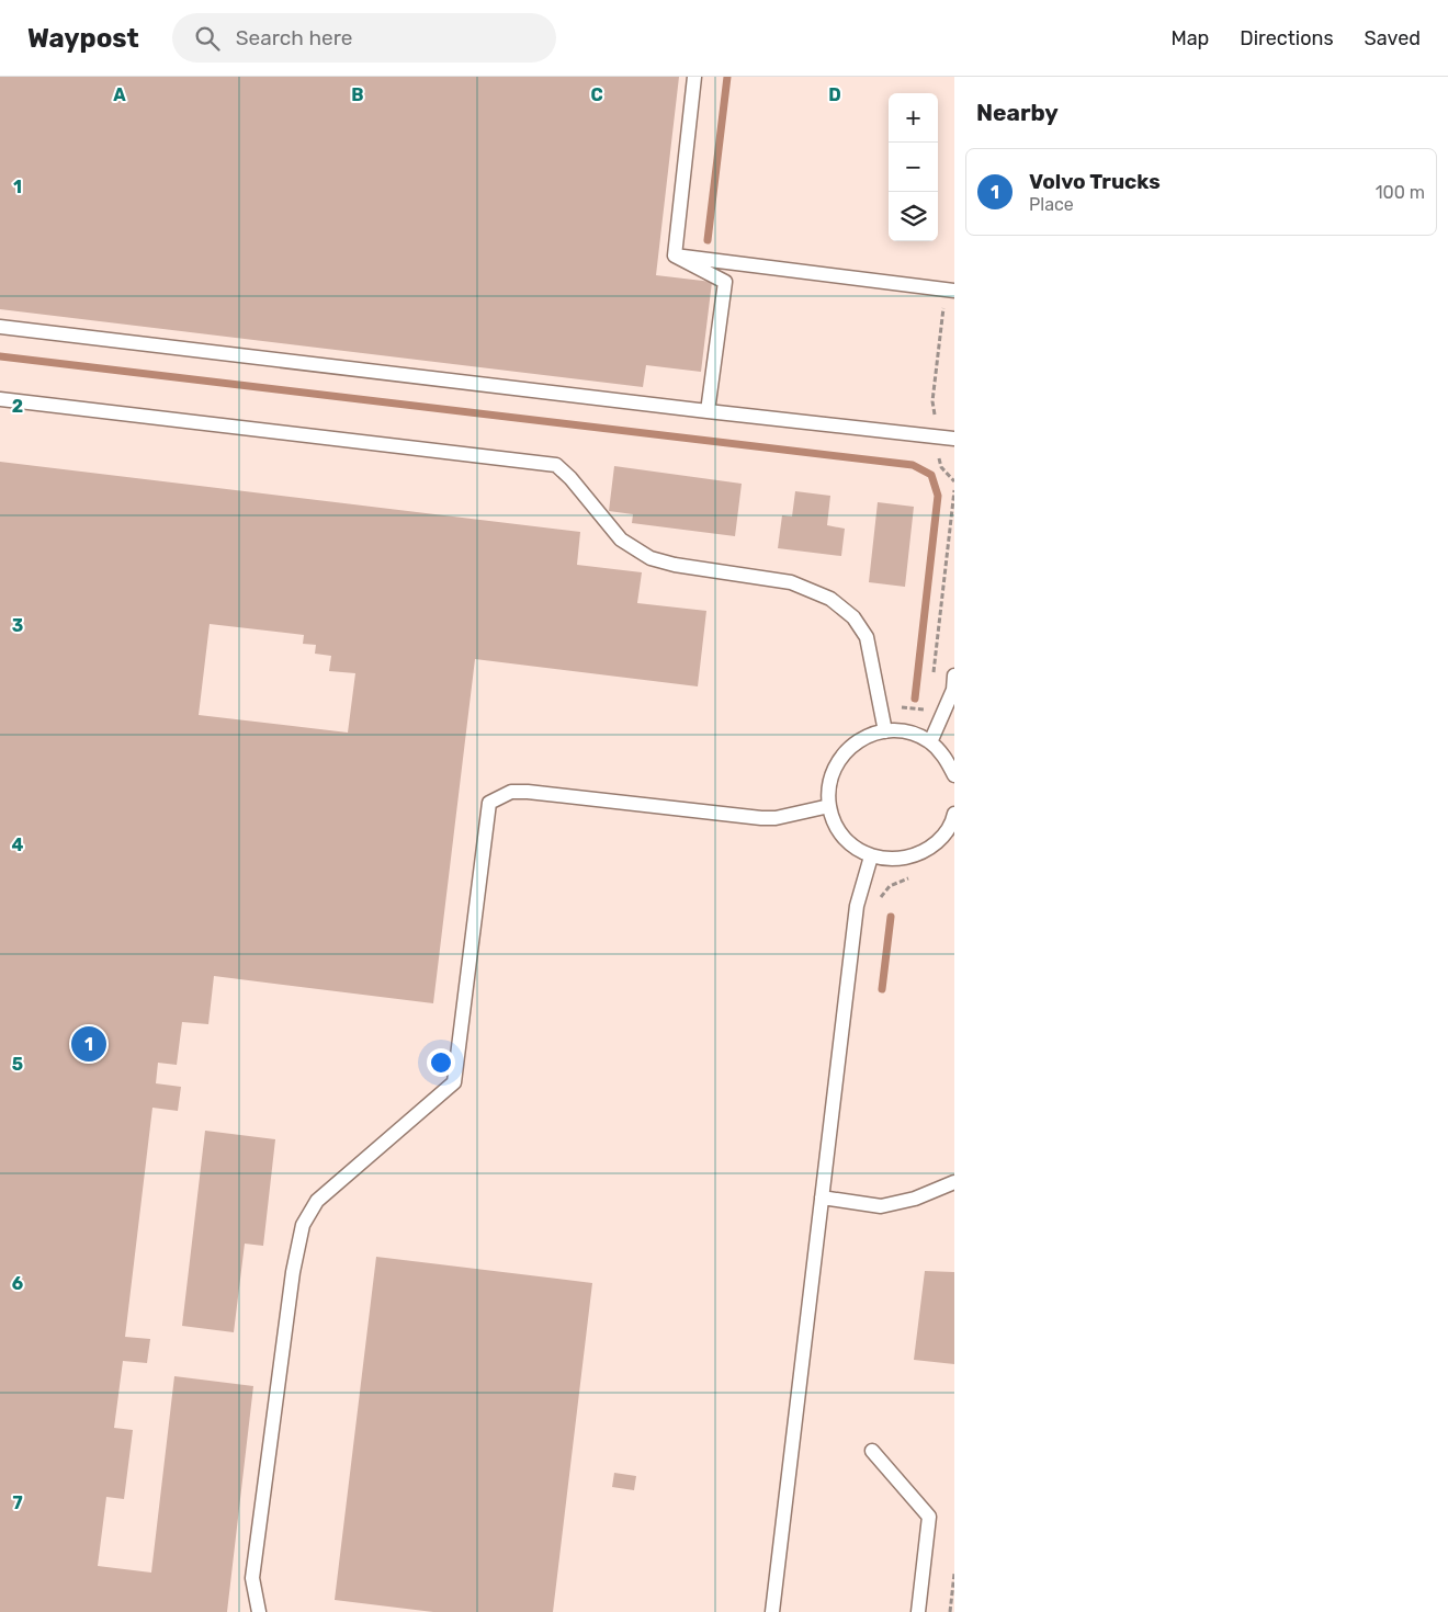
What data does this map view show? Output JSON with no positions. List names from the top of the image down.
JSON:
{
  "page": {
    "header": "Waypost",
    "search": "Search here",
    "nav": ["Map", "Directions", "Saved"],
    "heading": "Nearby",
    "map_buttons": ["+", "−"],
    "list": [
      {
        "mark": "1",
        "name": "Volvo Trucks",
        "note": "Place",
        "value": "100 m"
      }
    ],
    "pins": "1"
  },
  "grid": {
    "columns": [
      "A",
      "B",
      "C",
      "D"
    ],
    "rows": [
      "1",
      "2",
      "3",
      "4",
      "5",
      "6",
      "7"
    ]
  }
}
